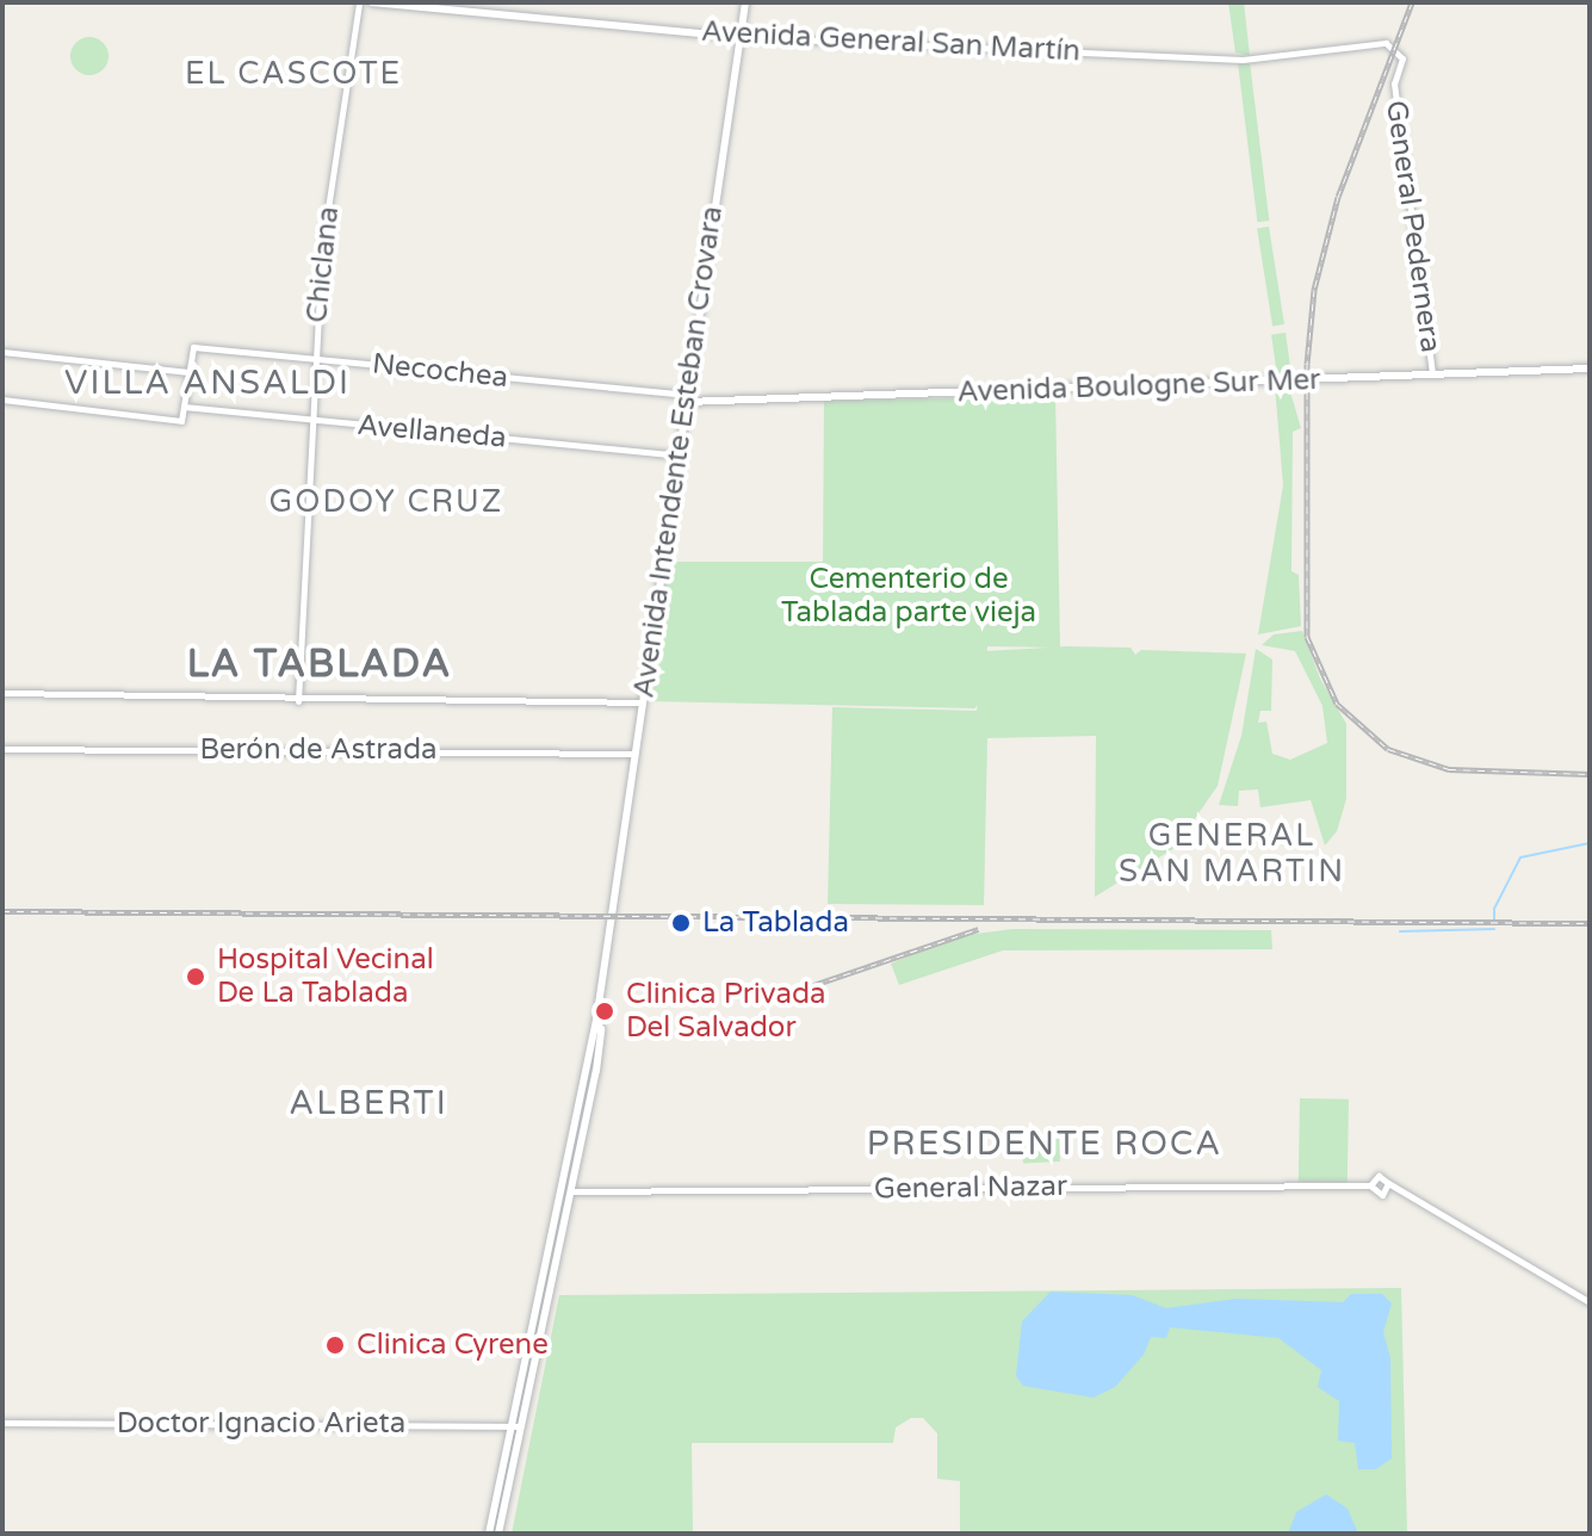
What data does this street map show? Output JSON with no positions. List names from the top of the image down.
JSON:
{
  "streets": {
    "main road": ["Avenida General San Martín", "Avenida Boulogne Sur Mer", "Avenida Intendente Esteban Crovara"],
    "street": [
      "General Pedernera",
      "Chiclana",
      "Necochea",
      "Avellaneda",
      "Berón de Astrada",
      "General Nazar",
      "Doctor Ignacio Arieta"
    ]
  },
  "crossings": [
    ["Avenida General San Martín", "General Pedernera"],
    ["Avenida General San Martín", "Avenida Intendente Esteban Crovara"],
    ["General Pedernera", "Avenida Boulogne Sur Mer"],
    ["Chiclana", "Necochea"],
    ["Chiclana", "Avellaneda"],
    ["Necochea", "Avenida Boulogne Sur Mer"],
    ["Necochea", "Avenida Intendente Esteban Crovara"],
    ["Avenida Boulogne Sur Mer", "Avenida Intendente Esteban Crovara"],
    ["Avellaneda", "Avenida Intendente Esteban Crovara"],
    ["Avenida Intendente Esteban Crovara", "Berón de Astrada"]
  ],
  "districts": [
    "EL CASCOTE",
    "VILLA ANSALDI",
    "GODOY CRUZ",
    "LA TABLADA",
    "GENERAL SAN MARTIN",
    "ALBERTI",
    "PRESIDENTE ROCA"
  ],
  "parks": ["Cementerio de Tablada parte vieja"],
  "places": [
    "La Tablada",
    "Hospital Vecinal De La Tablada",
    "Clinica Privada Del Salvador",
    "Clinica Cyrene"
  ]
}
